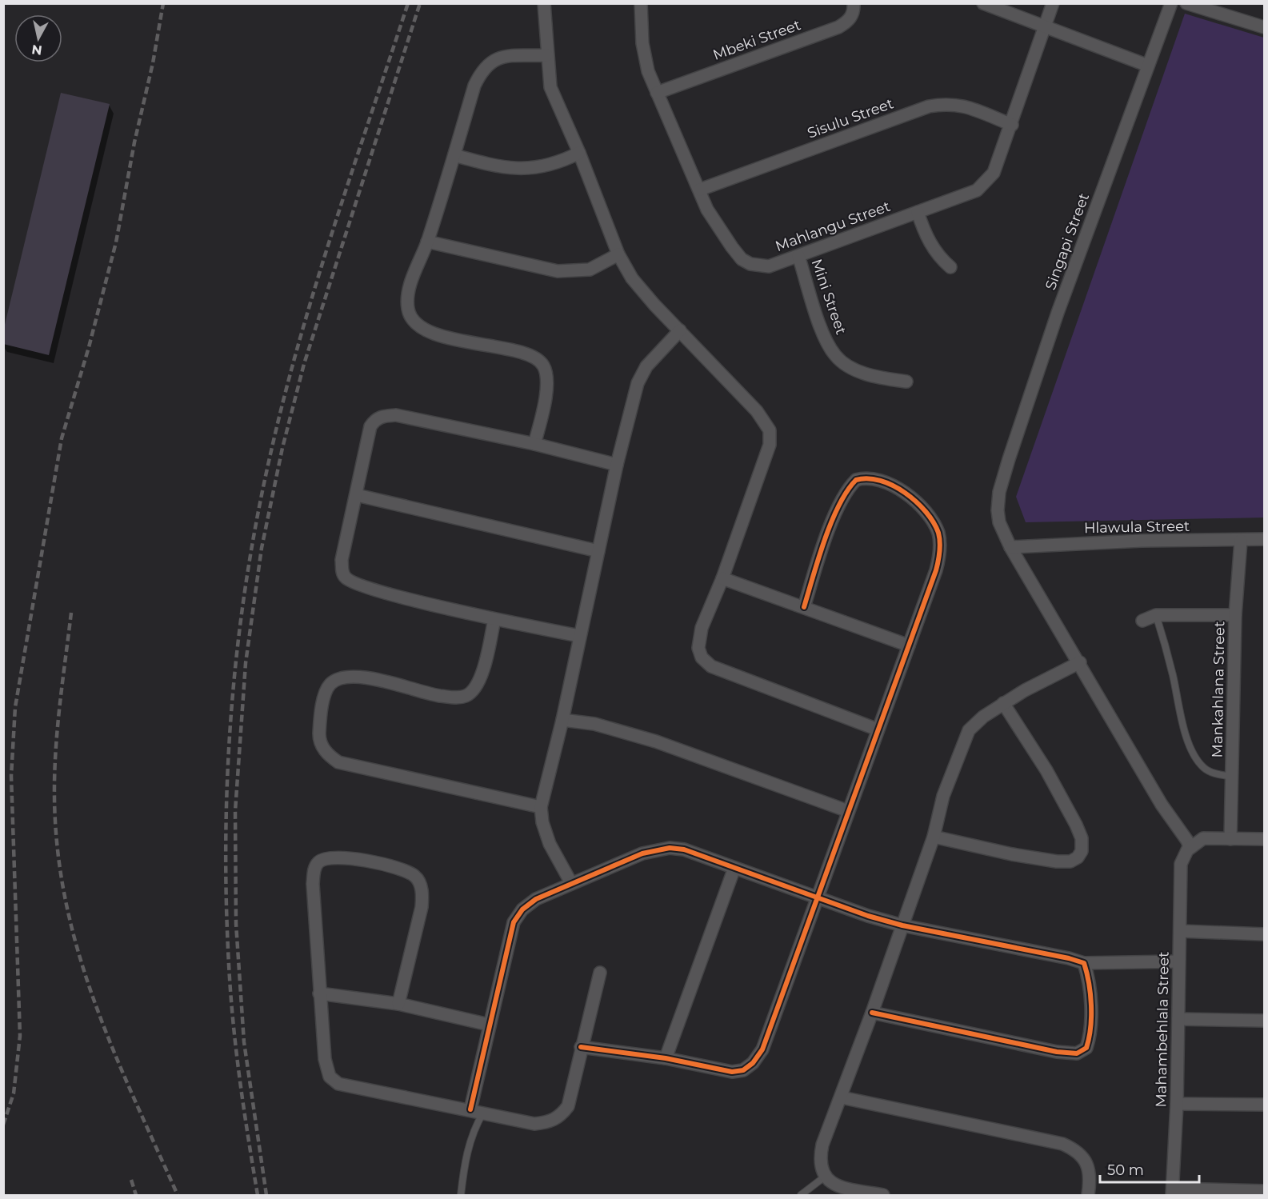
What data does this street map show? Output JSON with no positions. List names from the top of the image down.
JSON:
{
  "streets": {
    "street": [
      "Mbeki Street",
      "Sisulu Street",
      "Mahlangu Street",
      "Singapi Street",
      "Mini Street",
      "Hlawula Street",
      "Mankahlana Street",
      "Mahambehlala Street"
    ]
  },
  "crossings": [
    ["Mbeki Street", "Mahlangu Street"],
    ["Sisulu Street", "Mahlangu Street"],
    ["Mahlangu Street", "Mini Street"],
    ["Singapi Street", "Hlawula Street"],
    ["Singapi Street", "Mahambehlala Street"],
    ["Hlawula Street", "Mankahlana Street"]
  ],
  "scale_bar": "50 m",
  "north": "bottom"
}
